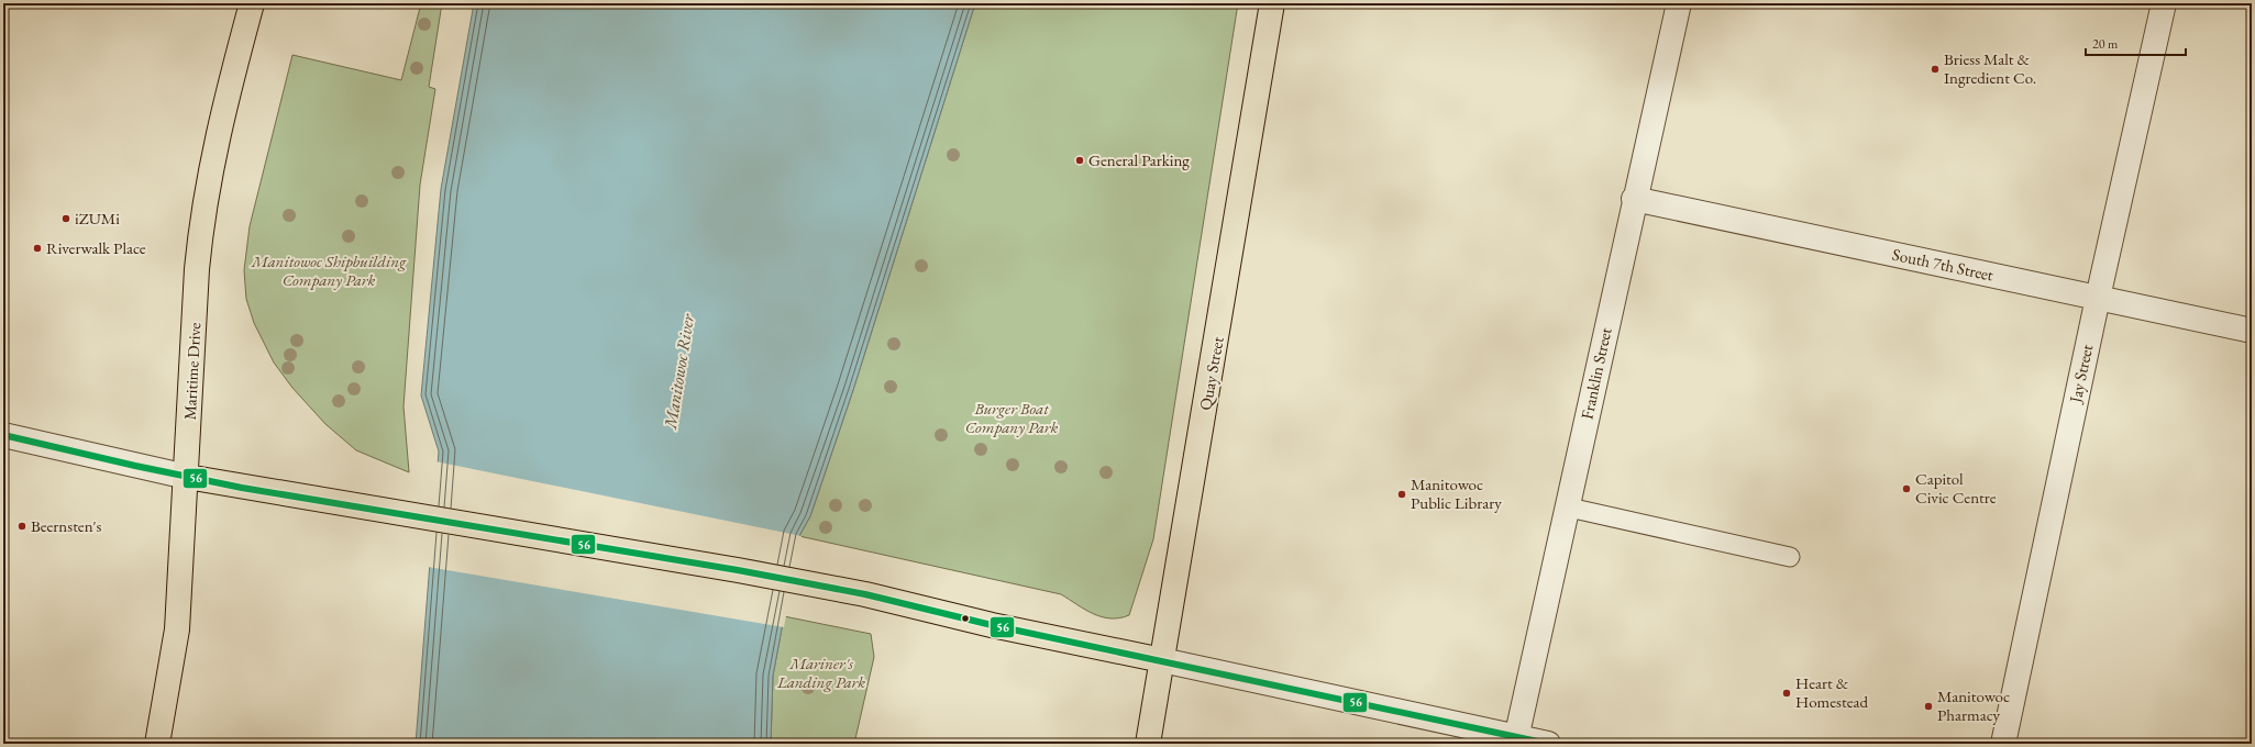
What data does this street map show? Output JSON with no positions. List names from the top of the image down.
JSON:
{
  "streets": {
    "main road": ["Maritime Drive", "Quay Street"],
    "street": ["South 7th Street", "Franklin Street", "Jay Street"]
  },
  "crossings": [
    ["South 7th Street", "Franklin Street"],
    ["South 7th Street", "Jay Street"]
  ],
  "water": ["Manitowoc River"],
  "parks": ["Manitowoc Shipbuilding Company Park", "Burger Boat Company Park", "Mariner's Landing Park"],
  "places": [
    "Briess Malt & Ingredient Co.",
    "General Parking",
    "iZUMi",
    "Riverwalk Place",
    "Capitol Civic Centre",
    "Manitowoc Public Library",
    "Beernsten's",
    "Heart & Homestead",
    "Manitowoc Pharmacy"
  ],
  "lines": ["transit line 56"],
  "scale_bar": "20 m"
}
